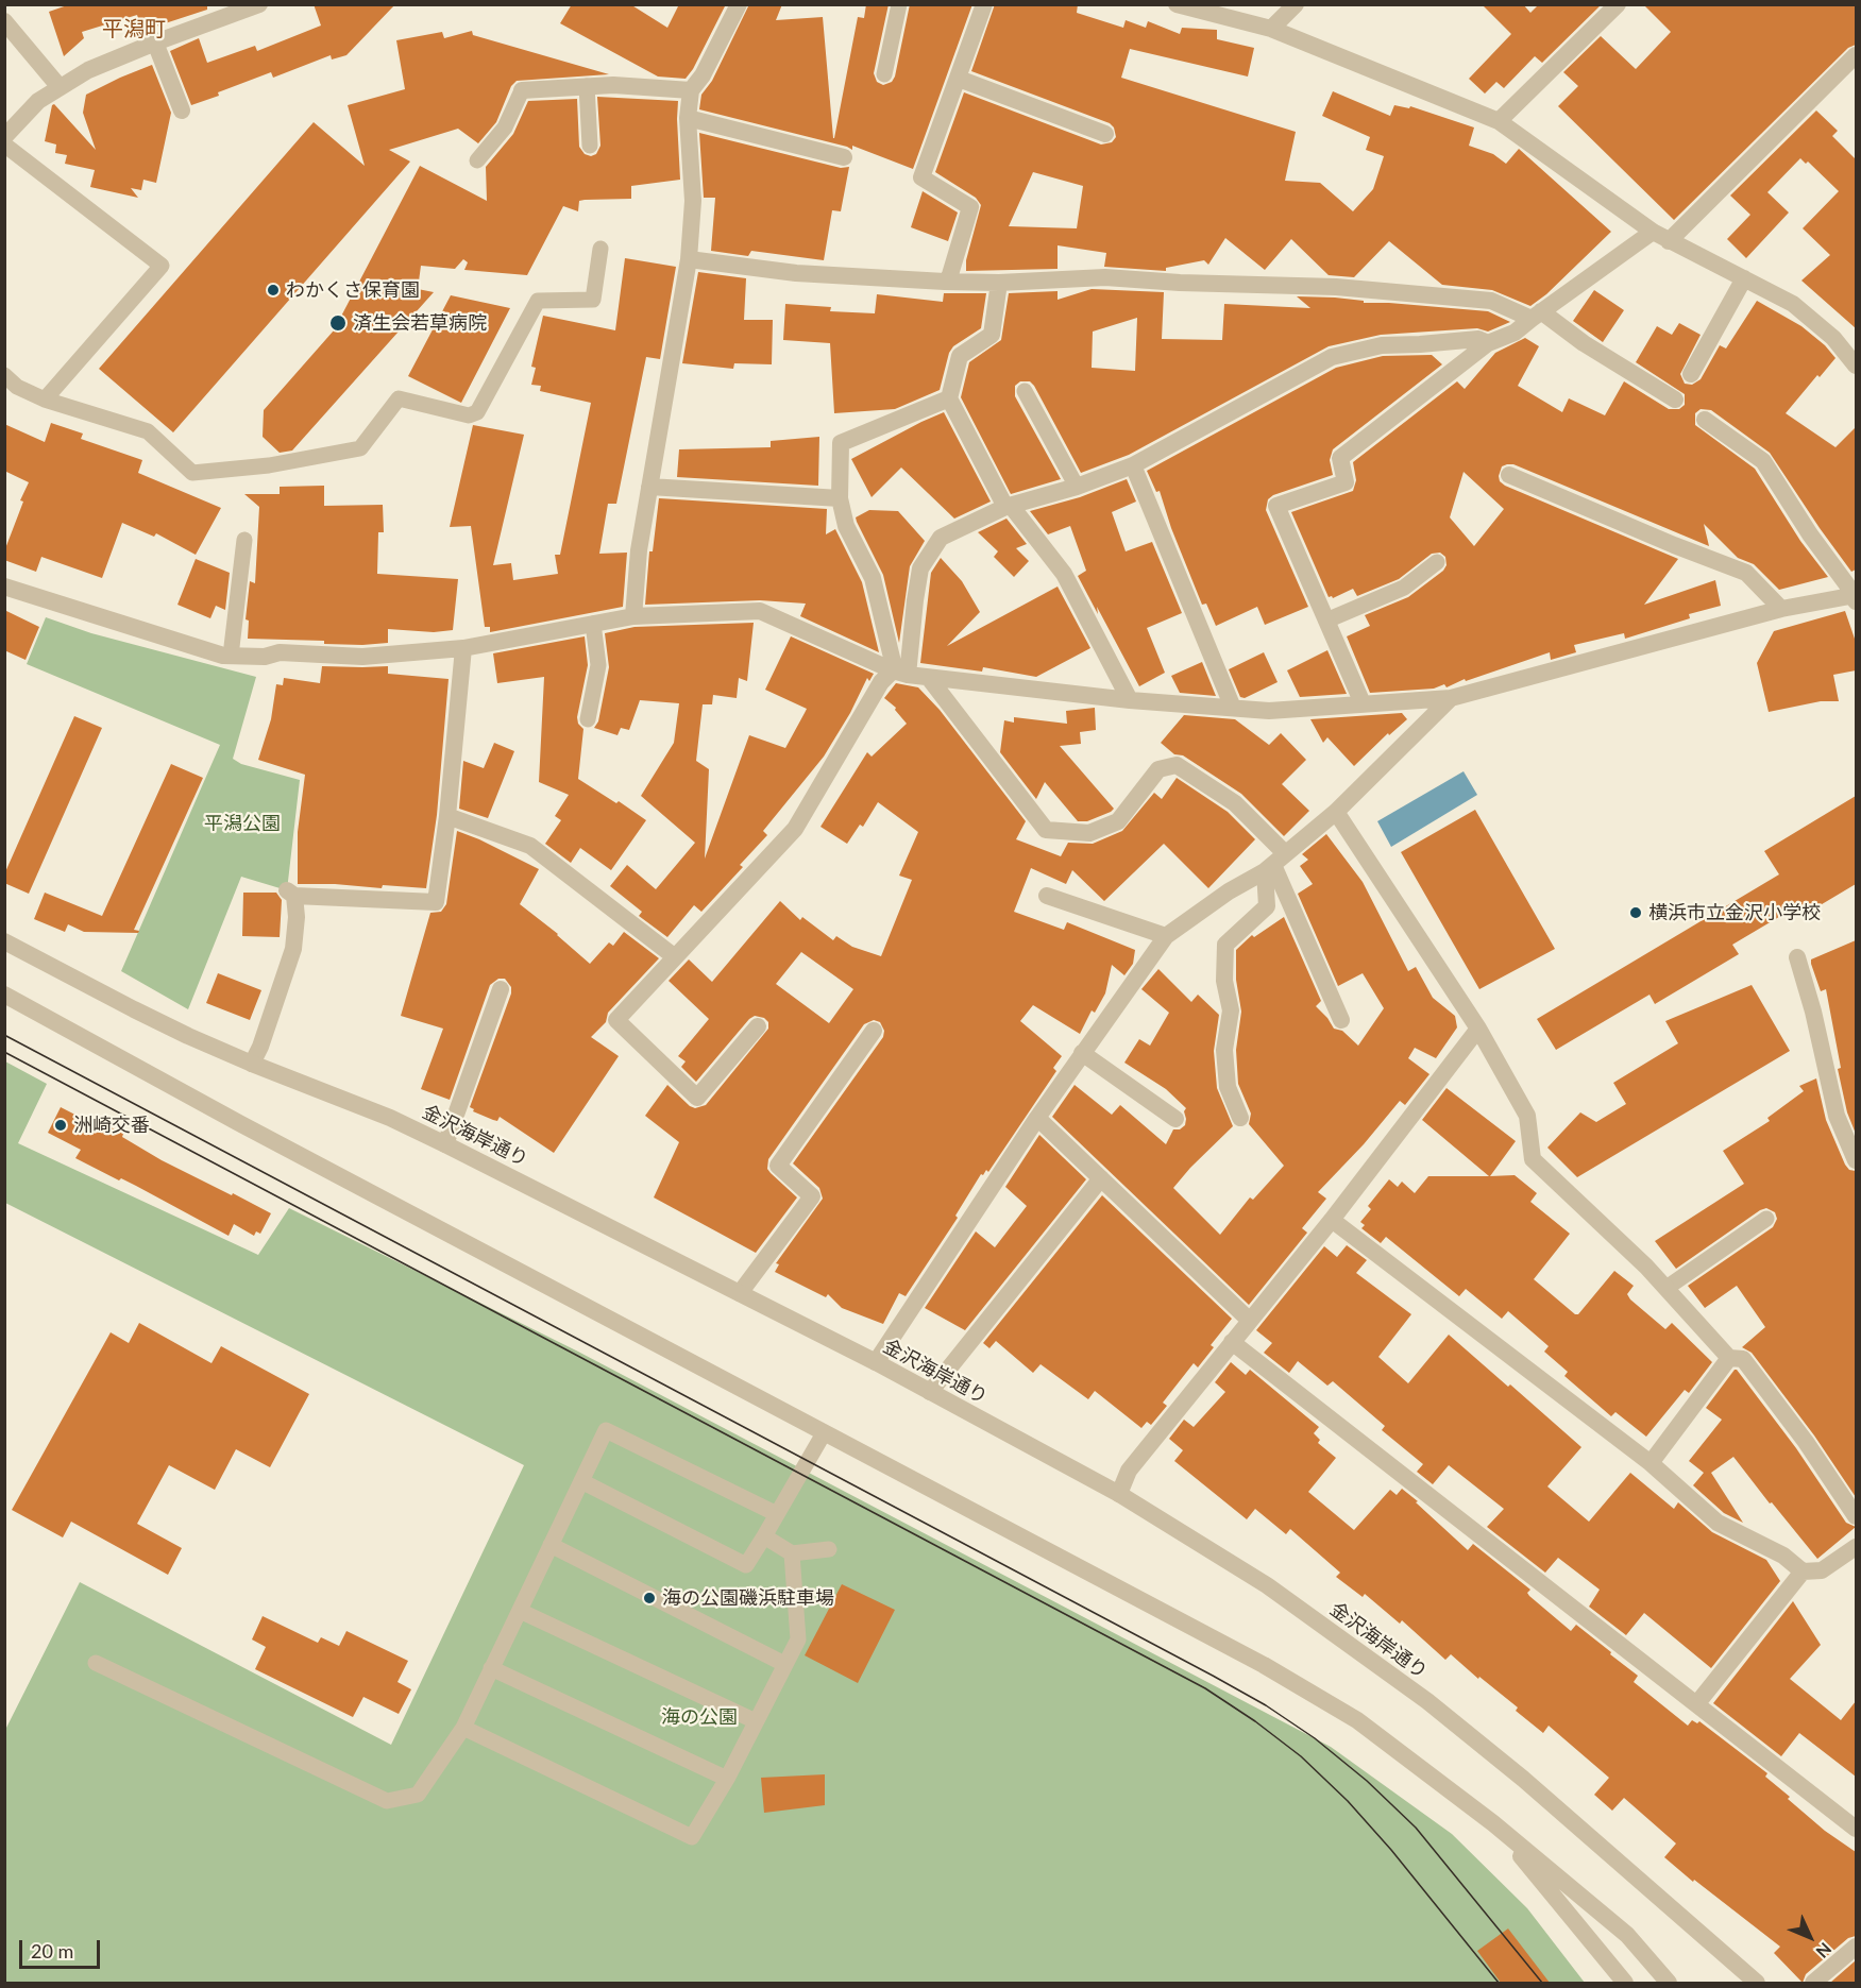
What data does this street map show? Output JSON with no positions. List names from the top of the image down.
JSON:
{
  "streets": {
    "street": ["金沢海岸通り"]
  },
  "districts": ["平潟町"],
  "parks": ["平潟公園", "海の公園"],
  "places": [
    "わかくさ保育園",
    "済生会若草病院",
    "横浜市立金沢小学校",
    "洲崎交番",
    "海の公園磯浜駐車場"
  ],
  "scale_bar": "20 m",
  "north": "bottom right"
}
